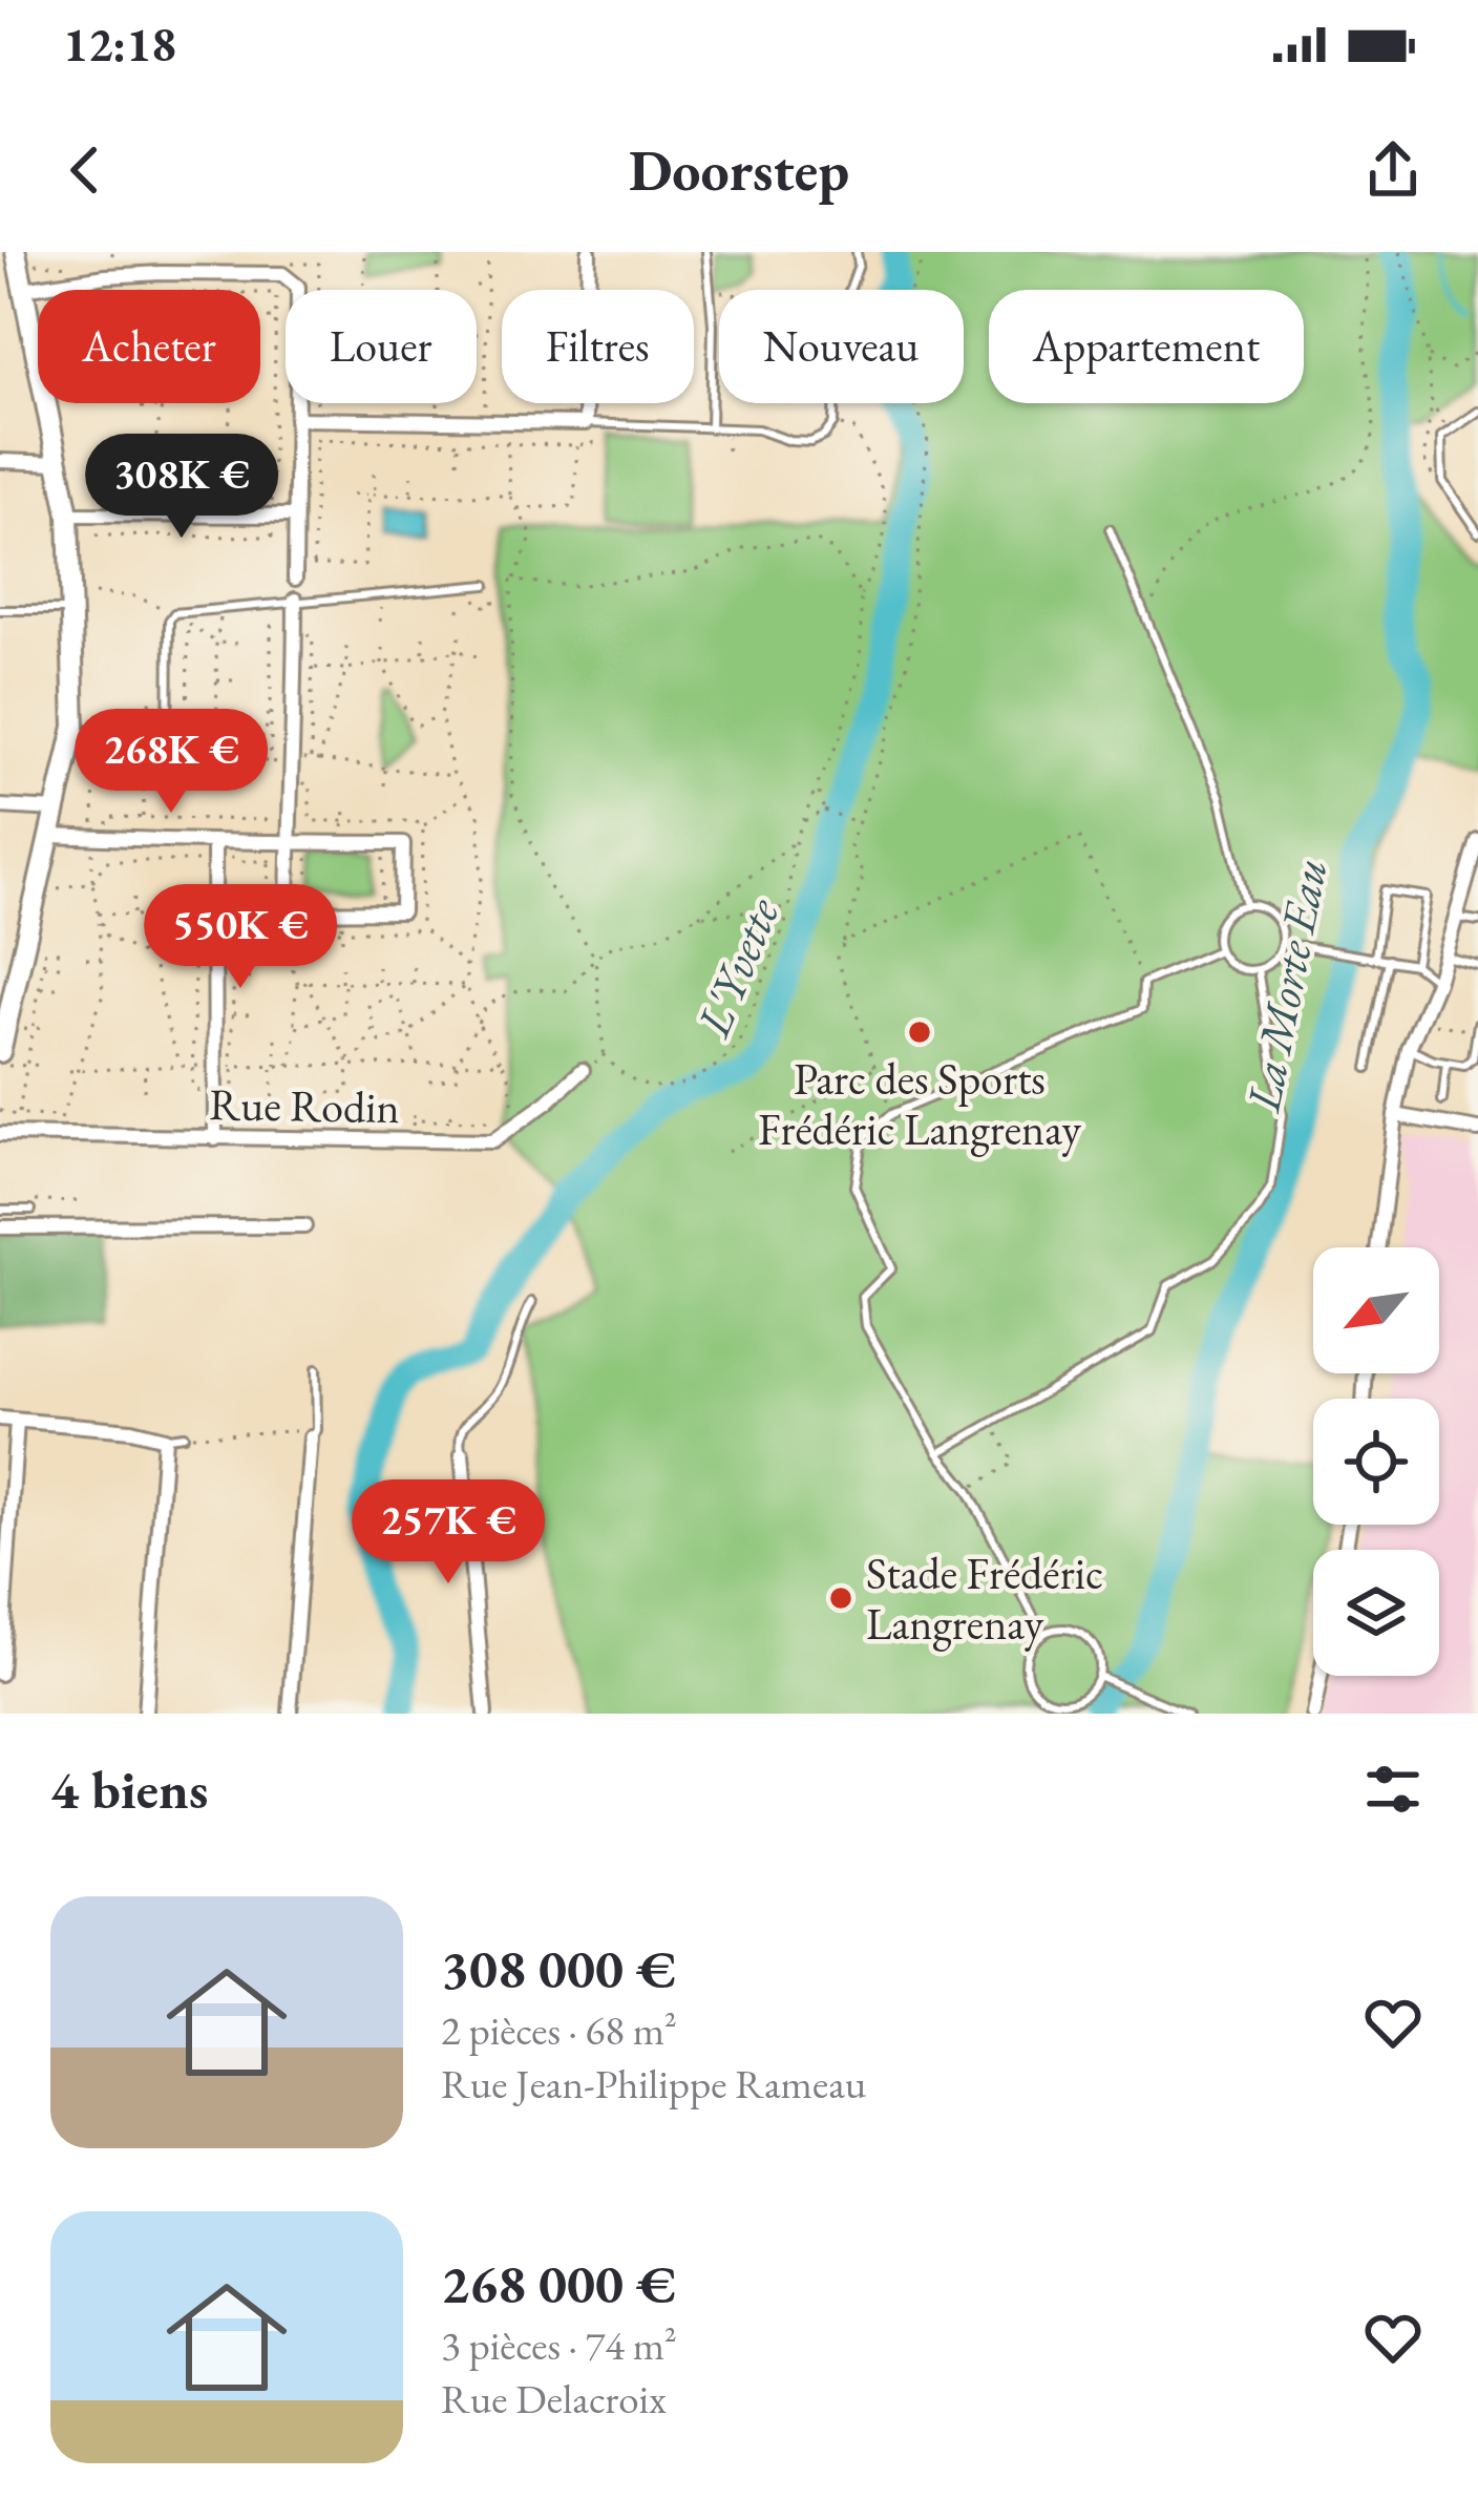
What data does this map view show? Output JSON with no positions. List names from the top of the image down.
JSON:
{
  "streets": {
    "street": ["Rue Rodin"]
  },
  "water": ["L'Yvette", "La Morte Eau"],
  "places": ["Parc des Sports Frédéric Langrenay", "Stade Frédéric Langrenay"],
  "north": "bottom left",
  "page": {
    "status": "12:18",
    "header": "Doorstep",
    "chip": [
      "Acheter",
      "Louer",
      "Filtres",
      "Nouveau",
      "Appartement"
    ],
    "price": [
      "308K €",
      "268K €",
      "550K €",
      "257K €"
    ],
    "heading": "4 biens",
    "list": [
      {
        "name": "308 000 €",
        "note": "2 pièces · 68 m² · Rue Jean-Philippe Rameau"
      },
      {
        "name": "268 000 €",
        "note": "3 pièces · 74 m² · Rue Delacroix"
      }
    ]
  }
}
